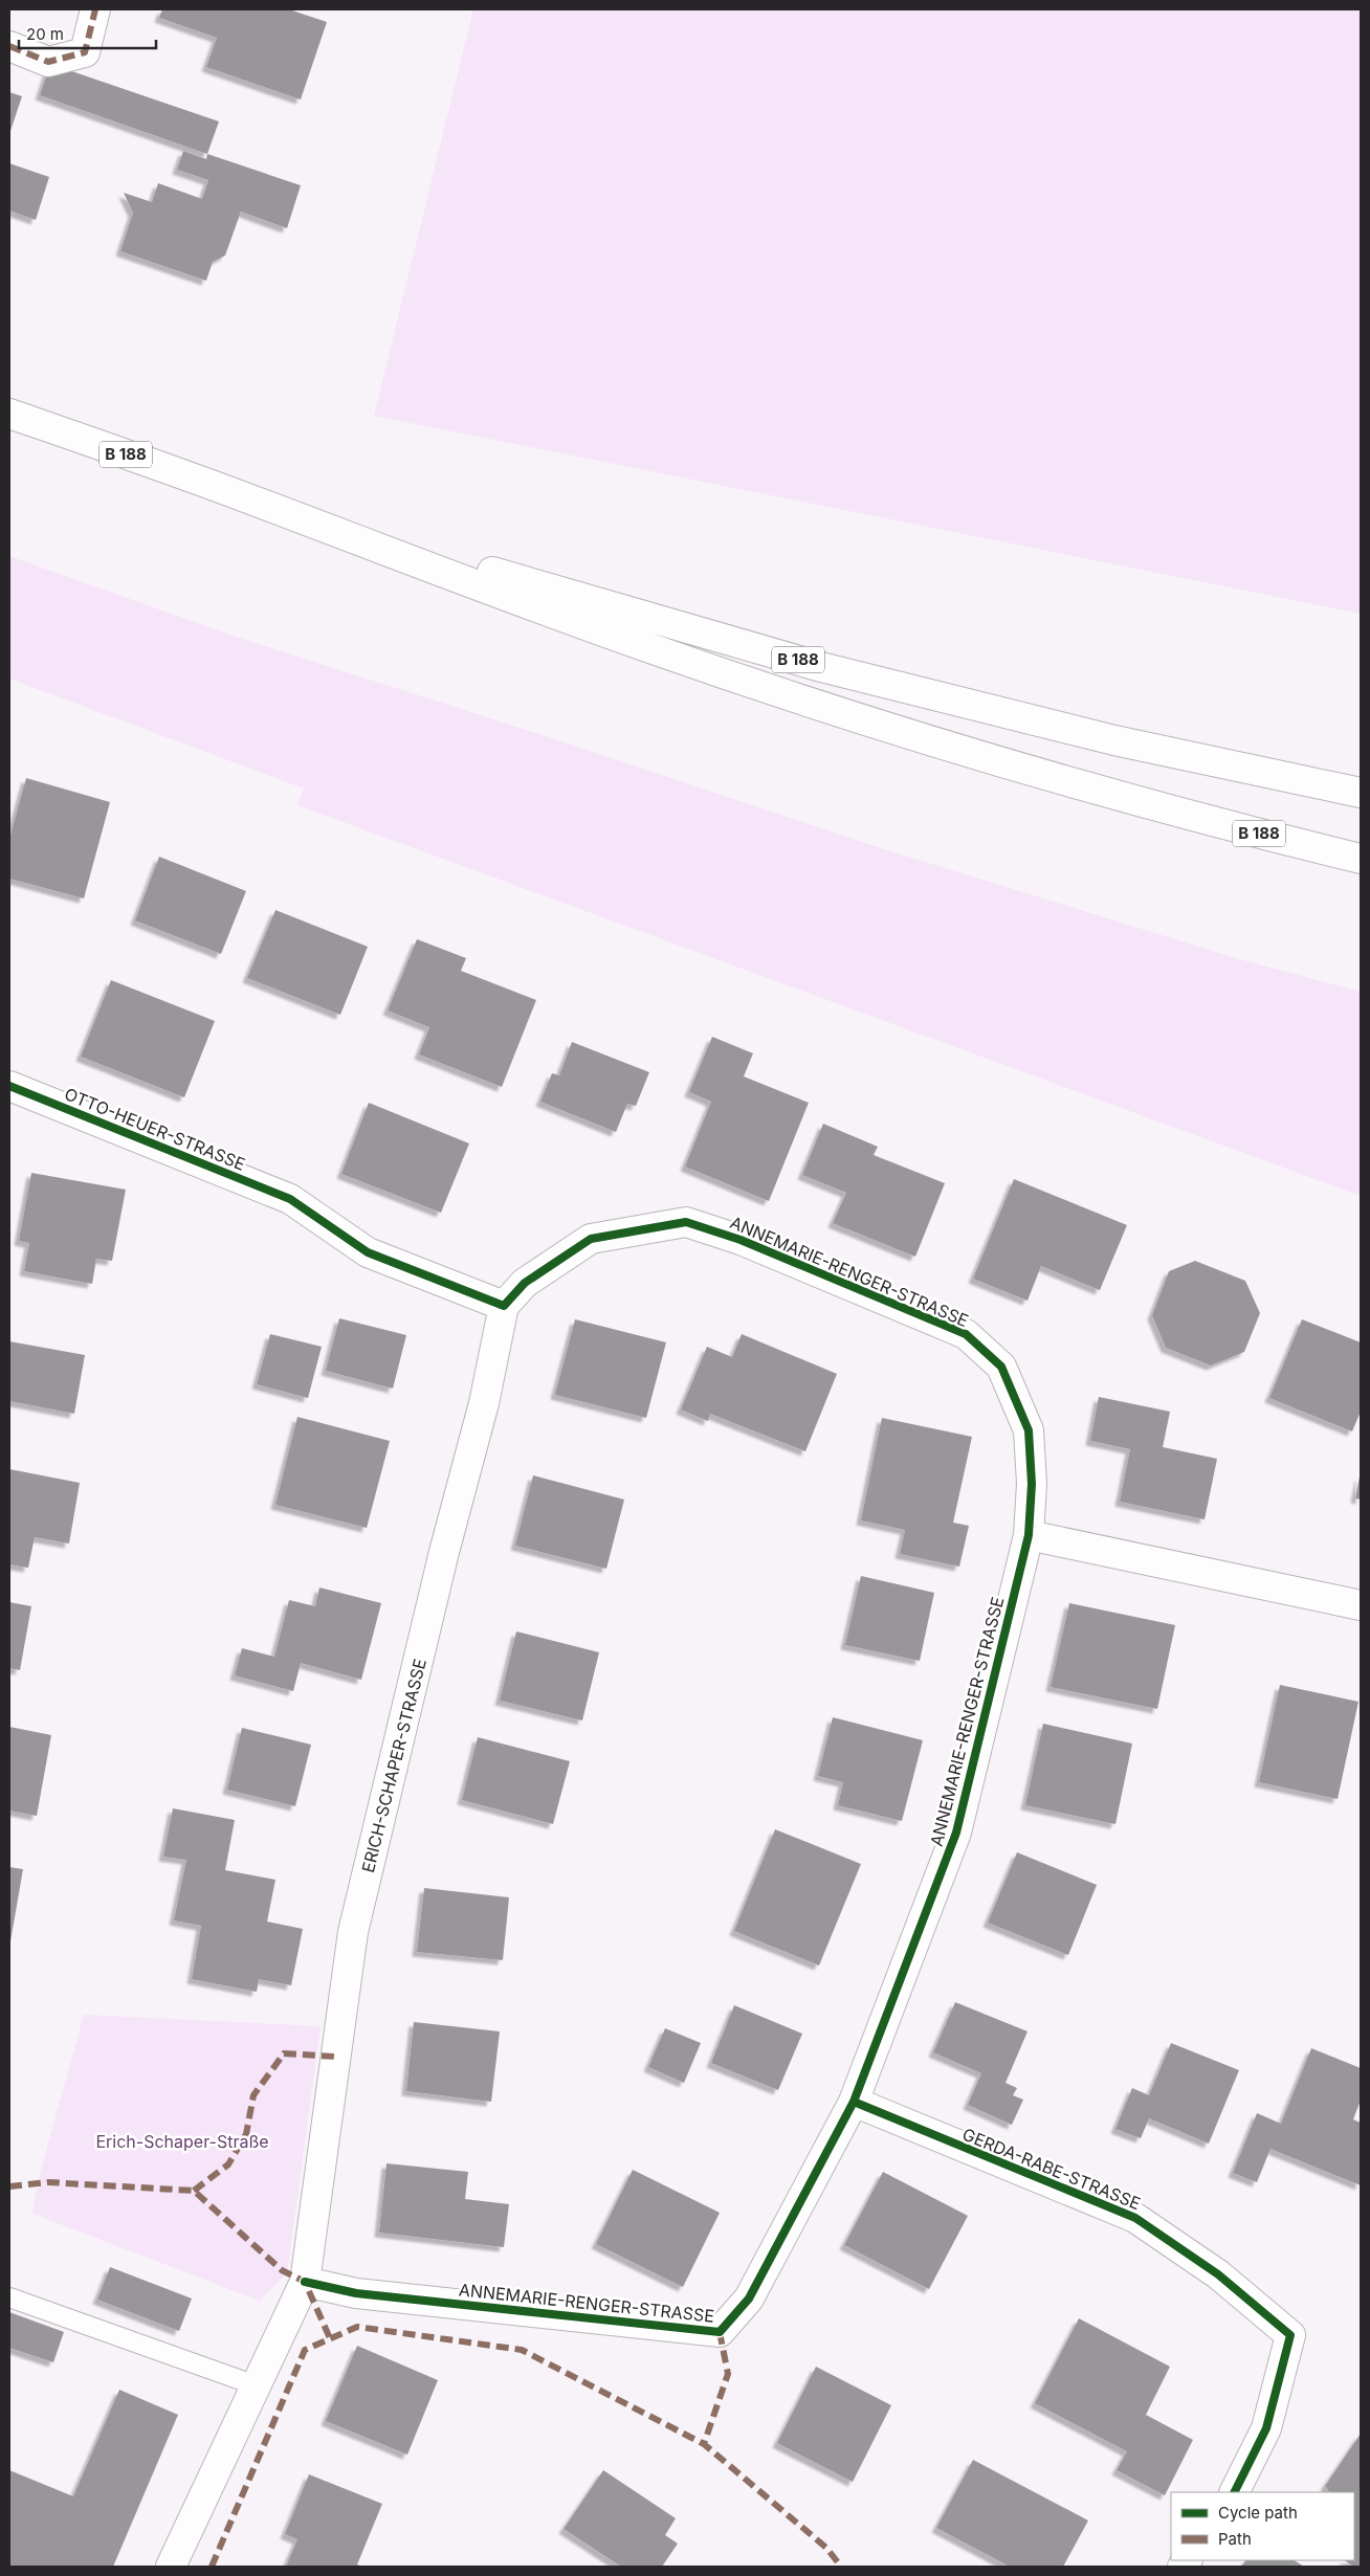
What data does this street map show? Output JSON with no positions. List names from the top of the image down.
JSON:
{
  "streets": {
    "street": [
      "B 188",
      "OTTO-HEUER-STRASSE",
      "ANNEMARIE-RENGER-STRASSE",
      "ERICH-SCHAPER-STRASSE",
      "GERDA-RABE-STRASSE"
    ]
  },
  "crossings": [
    ["OTTO-HEUER-STRASSE", "ANNEMARIE-RENGER-STRASSE"],
    ["OTTO-HEUER-STRASSE", "ERICH-SCHAPER-STRASSE"],
    ["ANNEMARIE-RENGER-STRASSE", "ERICH-SCHAPER-STRASSE"],
    ["ANNEMARIE-RENGER-STRASSE", "GERDA-RABE-STRASSE"]
  ],
  "parks": ["Erich-Schaper-Straße"],
  "legend": ["Cycle path", "Path"],
  "scale_bar": "20 m"
}
